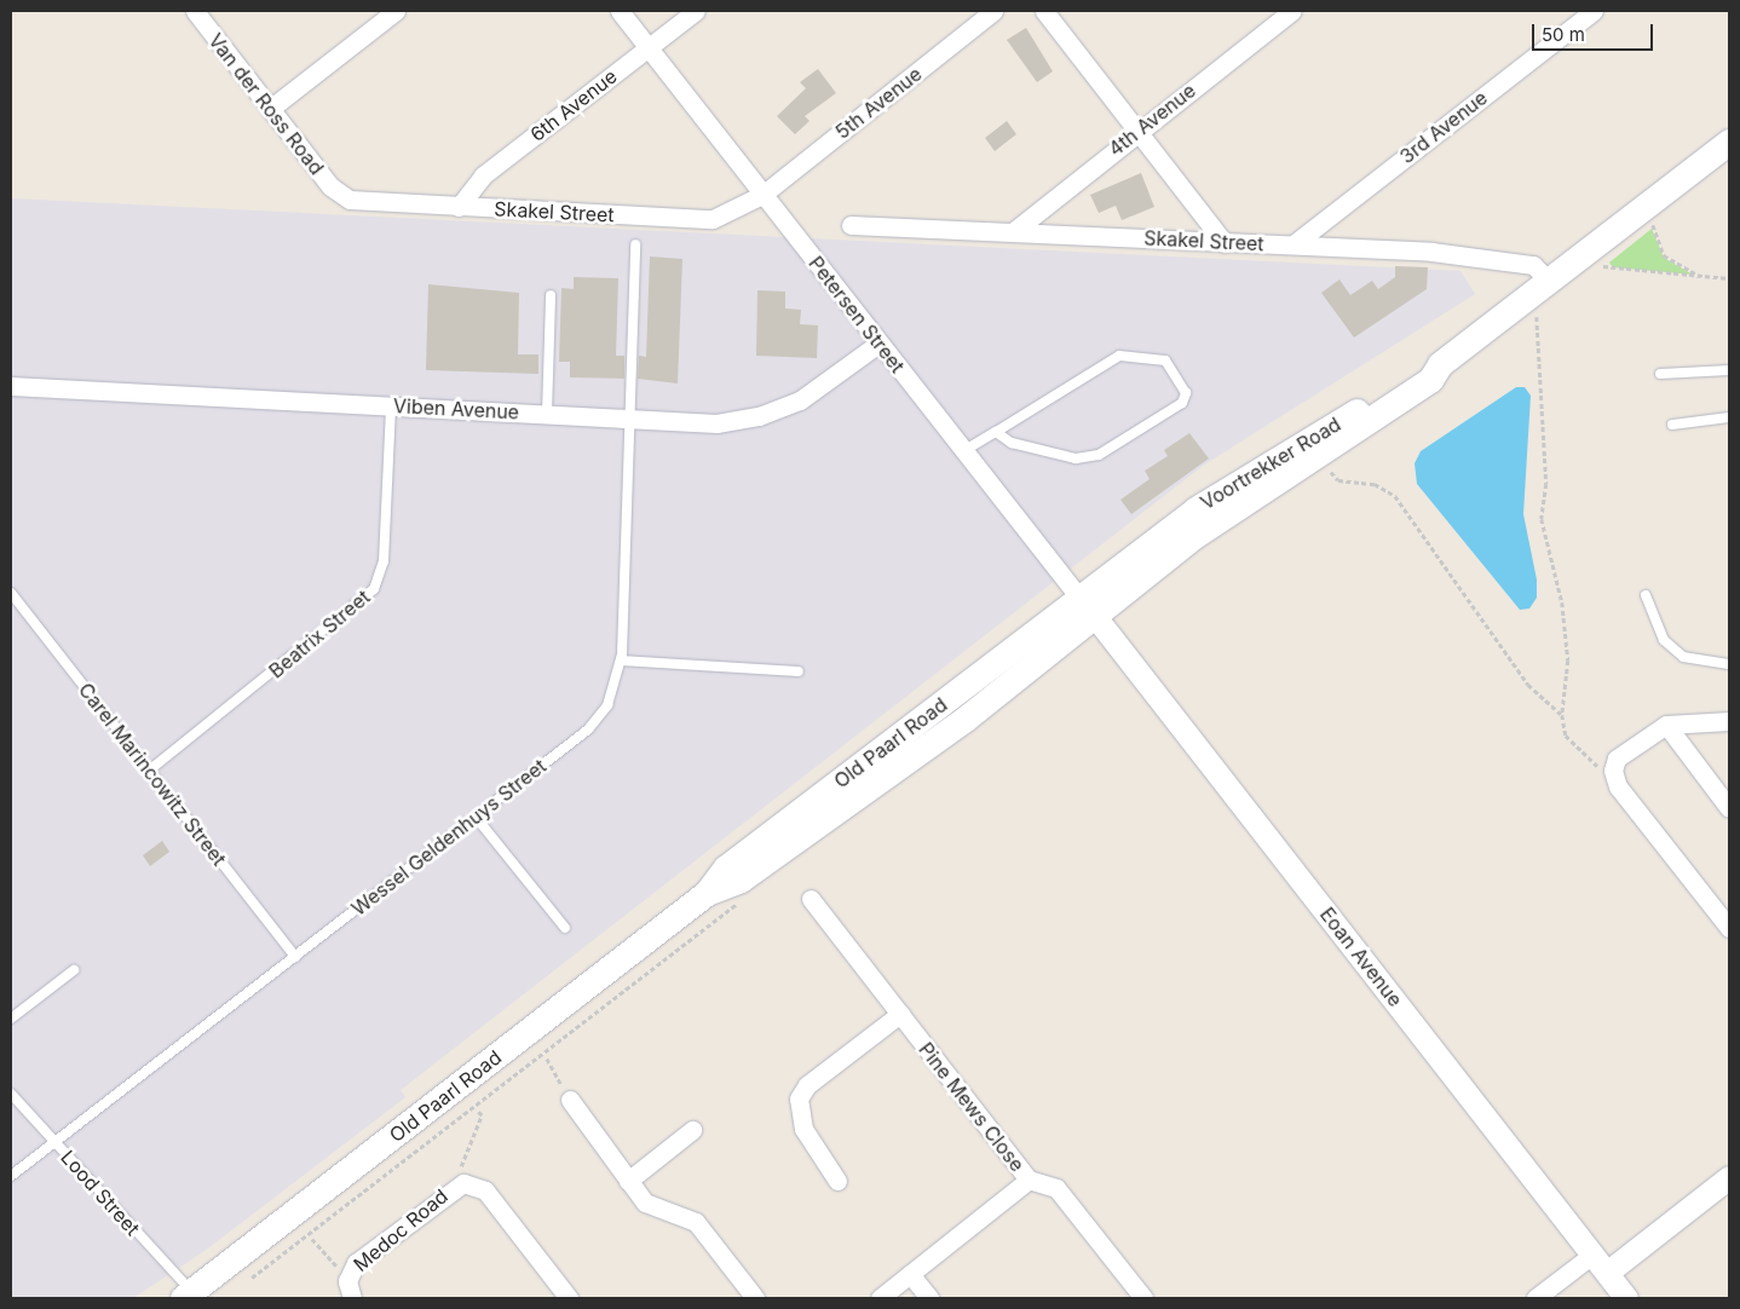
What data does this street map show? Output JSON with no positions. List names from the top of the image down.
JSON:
{
  "streets": {
    "main road": ["Voortrekker Road", "Old Paarl Road"],
    "street": [
      "5th Avenue",
      "Van der Ross Road",
      "6th Avenue",
      "4th Avenue",
      "3rd Avenue",
      "Skakel Street",
      "Petersen Street",
      "Viben Avenue",
      "Eoan Avenue",
      "Pine Mews Close",
      "Medoc Road"
    ],
    "lane": [
      "Beatrix Street",
      "Carel Marincowitz Street",
      "Wessel Geldenhuys Street",
      "Lood Street"
    ]
  },
  "crossings": [
    ["5th Avenue", "Skakel Street"],
    ["5th Avenue", "Petersen Street"],
    ["Van der Ross Road", "Skakel Street"],
    ["6th Avenue", "Skakel Street"],
    ["6th Avenue", "Petersen Street"],
    ["4th Avenue", "Skakel Street"],
    ["3rd Avenue", "Skakel Street"],
    ["Skakel Street", "Petersen Street"],
    ["Skakel Street", "Voortrekker Road"],
    ["Petersen Street", "Viben Avenue"],
    ["Petersen Street", "Voortrekker Road"],
    ["Petersen Street", "Old Paarl Road"],
    ["Petersen Street", "Eoan Avenue"],
    ["Viben Avenue", "Beatrix Street"],
    ["Viben Avenue", "Wessel Geldenhuys Street"],
    ["Voortrekker Road", "Old Paarl Road"],
    ["Voortrekker Road", "Eoan Avenue"],
    ["Beatrix Street", "Carel Marincowitz Street"],
    ["Old Paarl Road", "Eoan Avenue"],
    ["Old Paarl Road", "Lood Street"],
    ["Carel Marincowitz Street", "Wessel Geldenhuys Street"],
    ["Wessel Geldenhuys Street", "Lood Street"]
  ],
  "scale_bar": "50 m"
}
